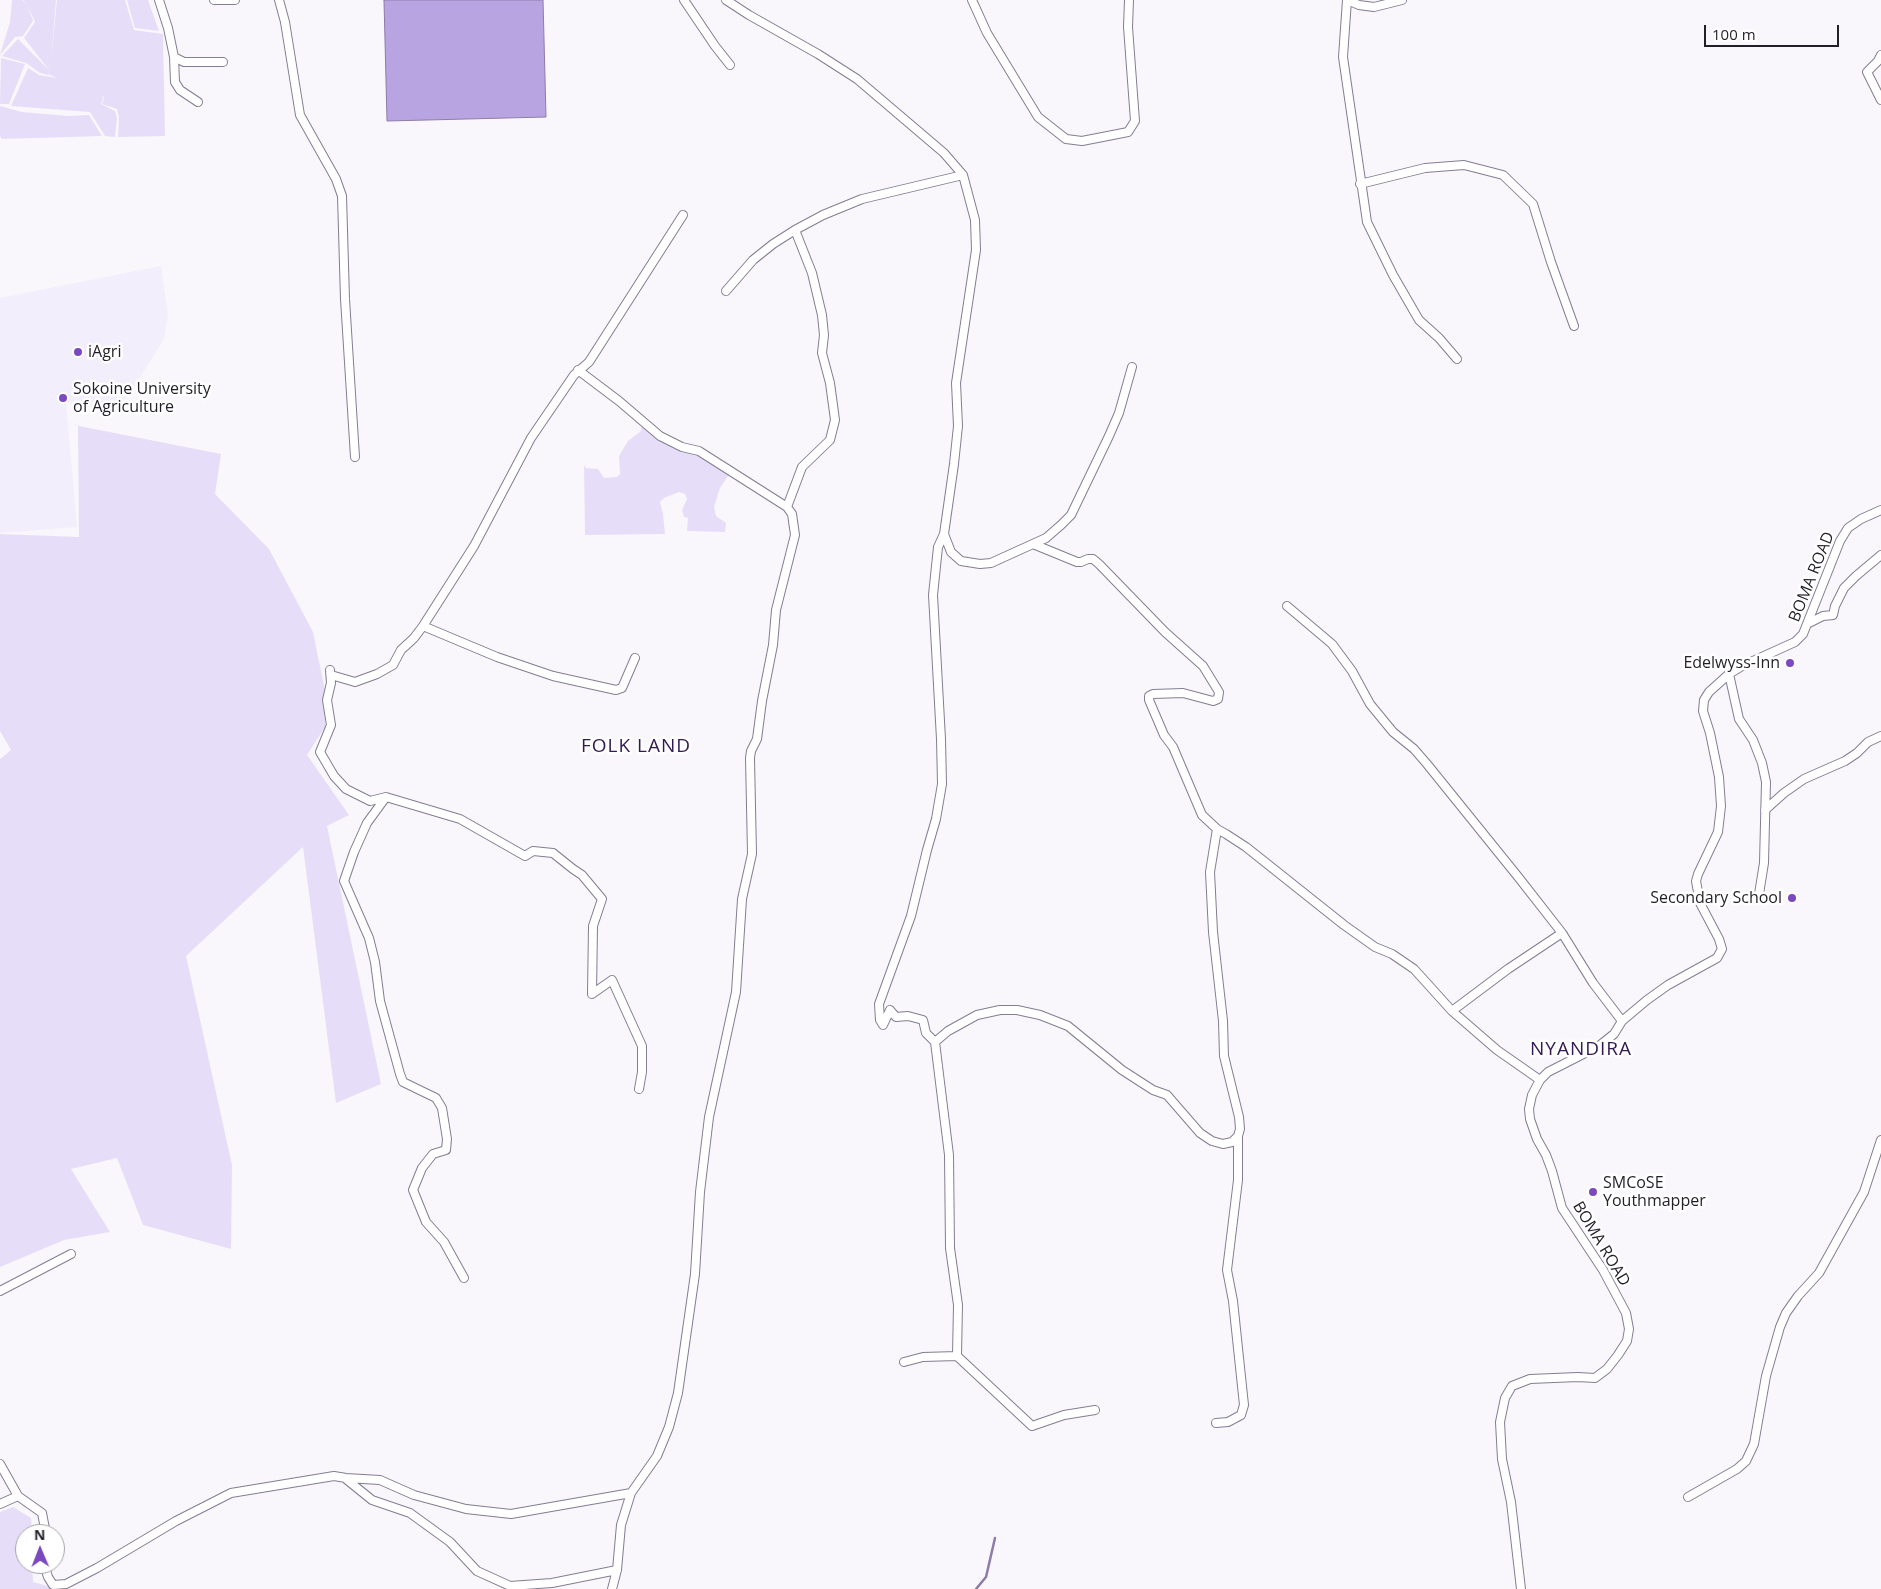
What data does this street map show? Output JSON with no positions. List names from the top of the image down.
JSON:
{
  "streets": {
    "street": ["BOMA ROAD"]
  },
  "districts": ["FOLK LAND", "NYANDIRA"],
  "places": [
    "iAgri",
    "Sokoine University of Agriculture",
    "Edelwyss-Inn",
    "Secondary School",
    "SMCoSE Youthmapper"
  ],
  "scale_bar": "100 m",
  "north": "top"
}
